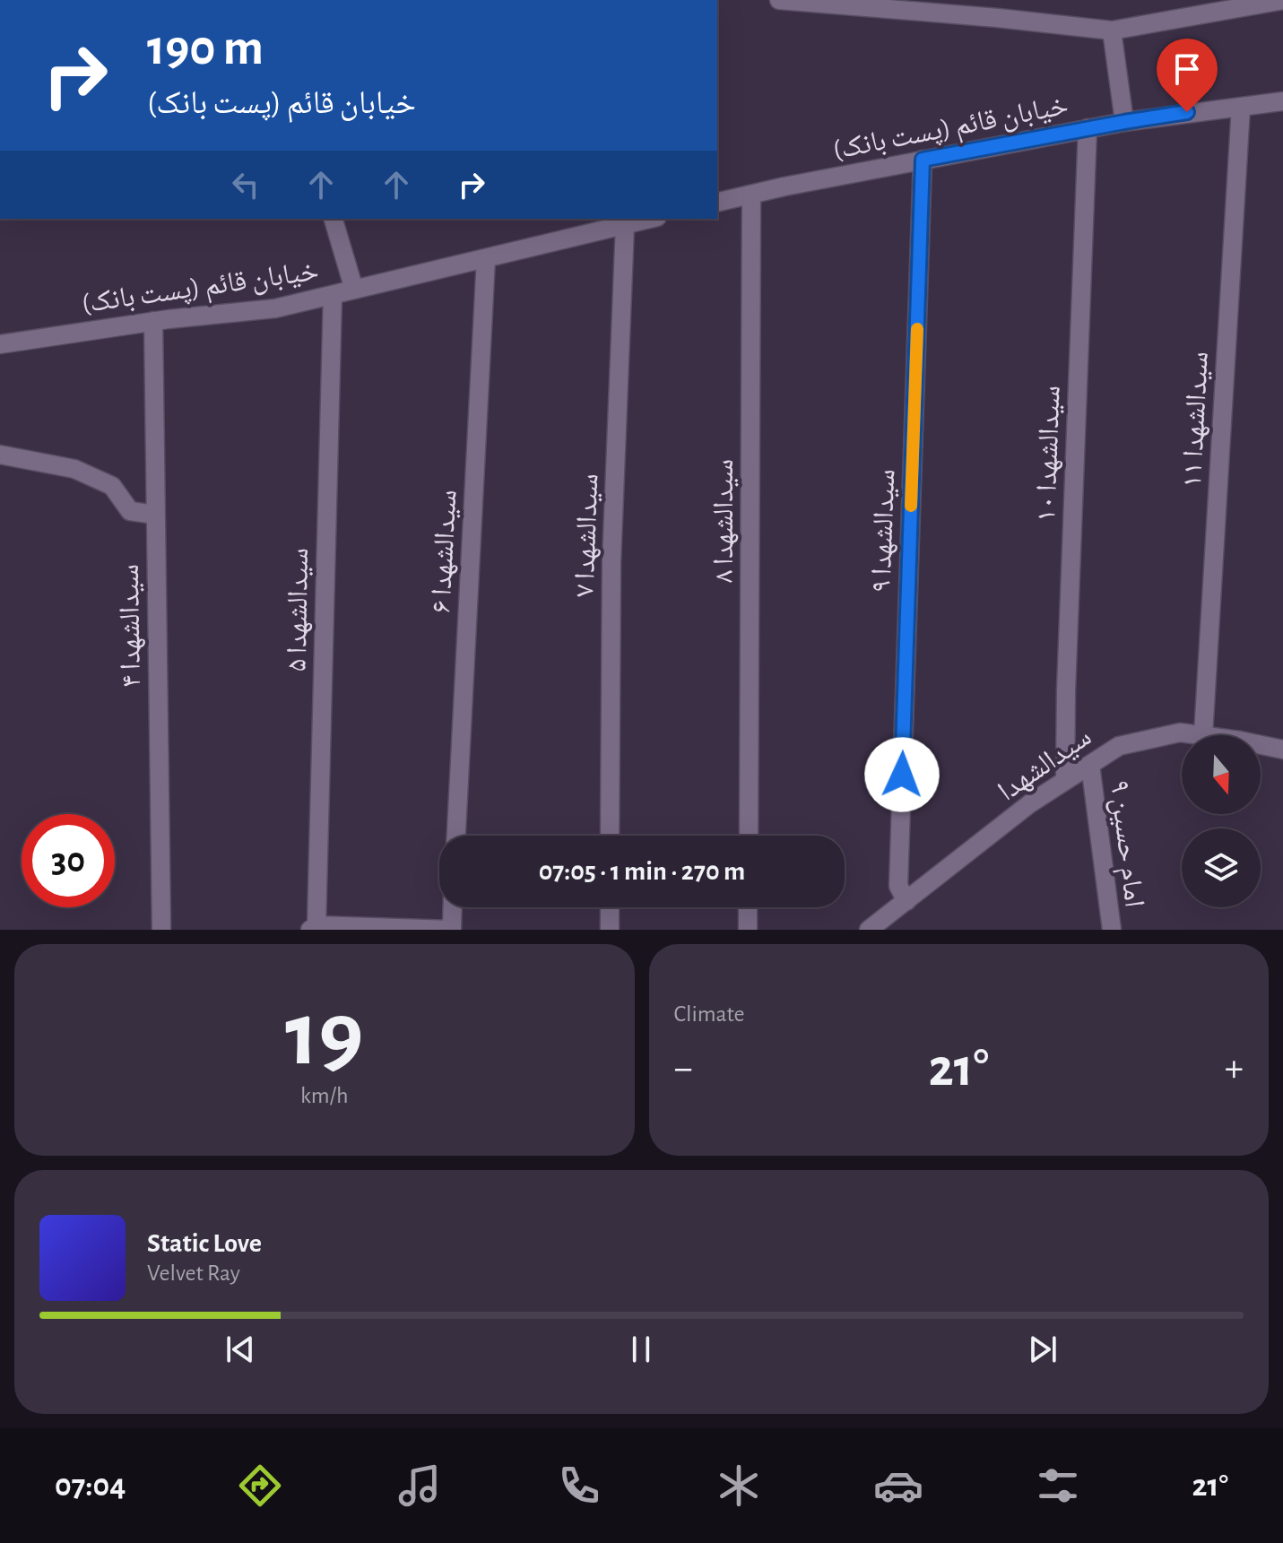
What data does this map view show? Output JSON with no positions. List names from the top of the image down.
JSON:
{
  "streets": {
    "street": [
      "خیابان قائم (پست بانک)",
      "سیدالشهدا ۱۱",
      "سیدالشهدا ۱۰",
      "سیدالشهدا ۸",
      "سیدالشهدا ۹",
      "سیدالشهدا ۷",
      "سیدالشهدا ۶",
      "سیدالشهدا ۵",
      "سیدالشهدا ۴",
      "سیدالشهدا",
      "امام حسين ۹"
    ]
  },
  "crossings": [
    ["خیابان قائم (پست بانک)", "سیدالشهدا ۱۱"],
    ["خیابان قائم (پست بانک)", "سیدالشهدا ۱۰"],
    ["خیابان قائم (پست بانک)", "سیدالشهدا ۸"],
    ["خیابان قائم (پست بانک)", "سیدالشهدا ۹"],
    ["خیابان قائم (پست بانک)", "سیدالشهدا ۷"],
    ["خیابان قائم (پست بانک)", "سیدالشهدا ۶"],
    ["خیابان قائم (پست بانک)", "سیدالشهدا ۵"],
    ["خیابان قائم (پست بانک)", "سیدالشهدا ۴"],
    ["سیدالشهدا ۱۱", "سیدالشهدا"],
    ["سیدالشهدا ۱۰", "سیدالشهدا"],
    ["سیدالشهدا ۹", "سیدالشهدا"],
    ["سیدالشهدا", "امام حسين ۹"]
  ],
  "north": "bottom",
  "page": {
    "turn": ["190 m", "خیابان قائم (پست بانک)"],
    "limit": "30",
    "trip": "07:05 · 1 min · 270 m",
    "tile": [
      ["19", "km/h"],
      "Climate"
    ],
    "heat": ["−", "21°", "+"],
    "song": ["Static Love", "Velvet Ray"],
    "tabs": ["07:04", "21°"]
  }
}
